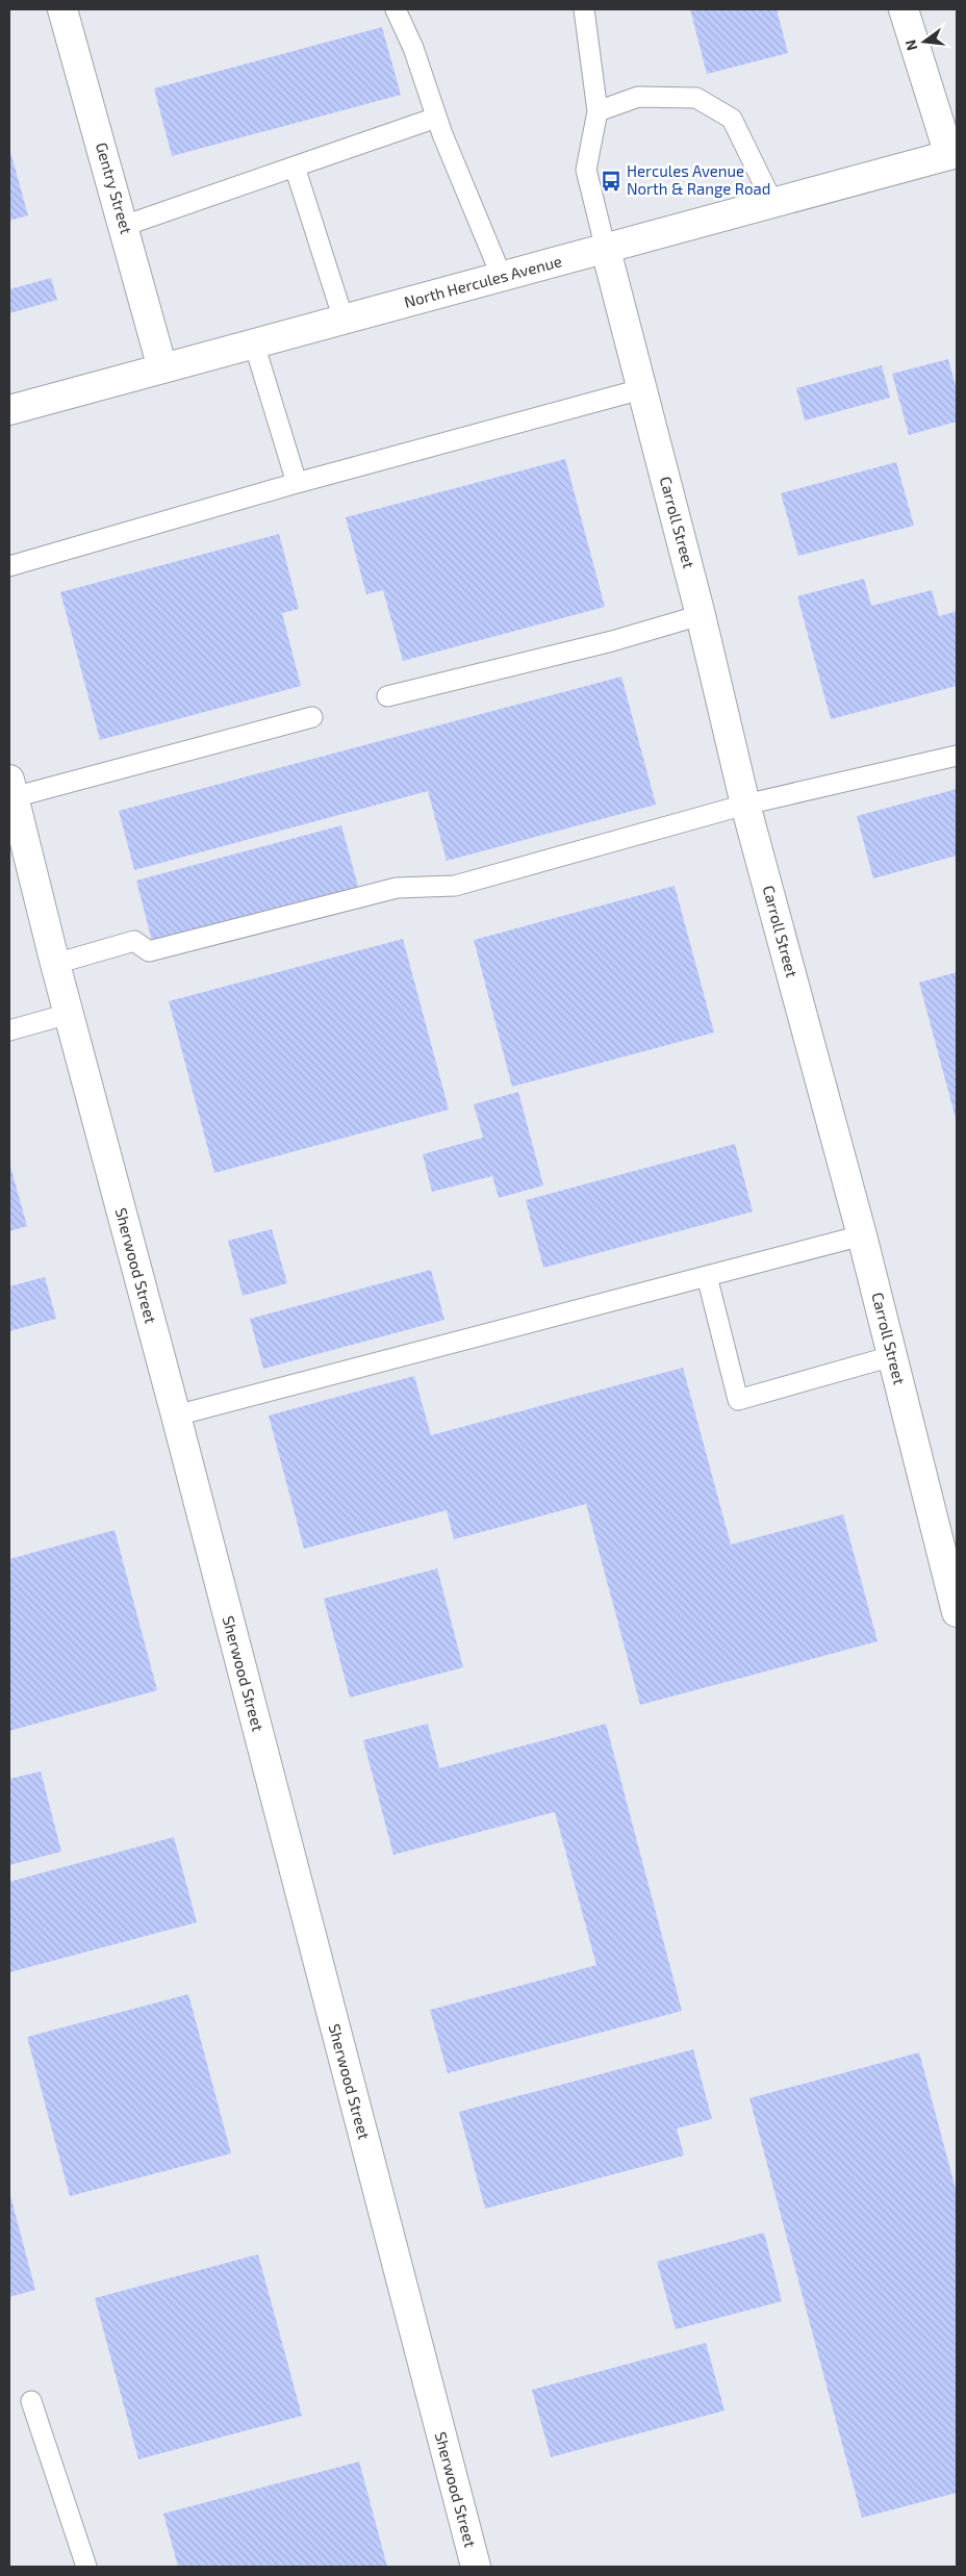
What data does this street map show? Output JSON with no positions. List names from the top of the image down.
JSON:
{
  "streets": {
    "street": [
      "Gentry Street",
      "North Hercules Avenue",
      "Carroll Street",
      "Sherwood Street"
    ]
  },
  "crossings": [
    ["Gentry Street", "North Hercules Avenue"],
    ["North Hercules Avenue", "Carroll Street"]
  ],
  "places": {
    "bus stop": ["Hercules Avenue North & Range Road"]
  },
  "north": "left"
}
